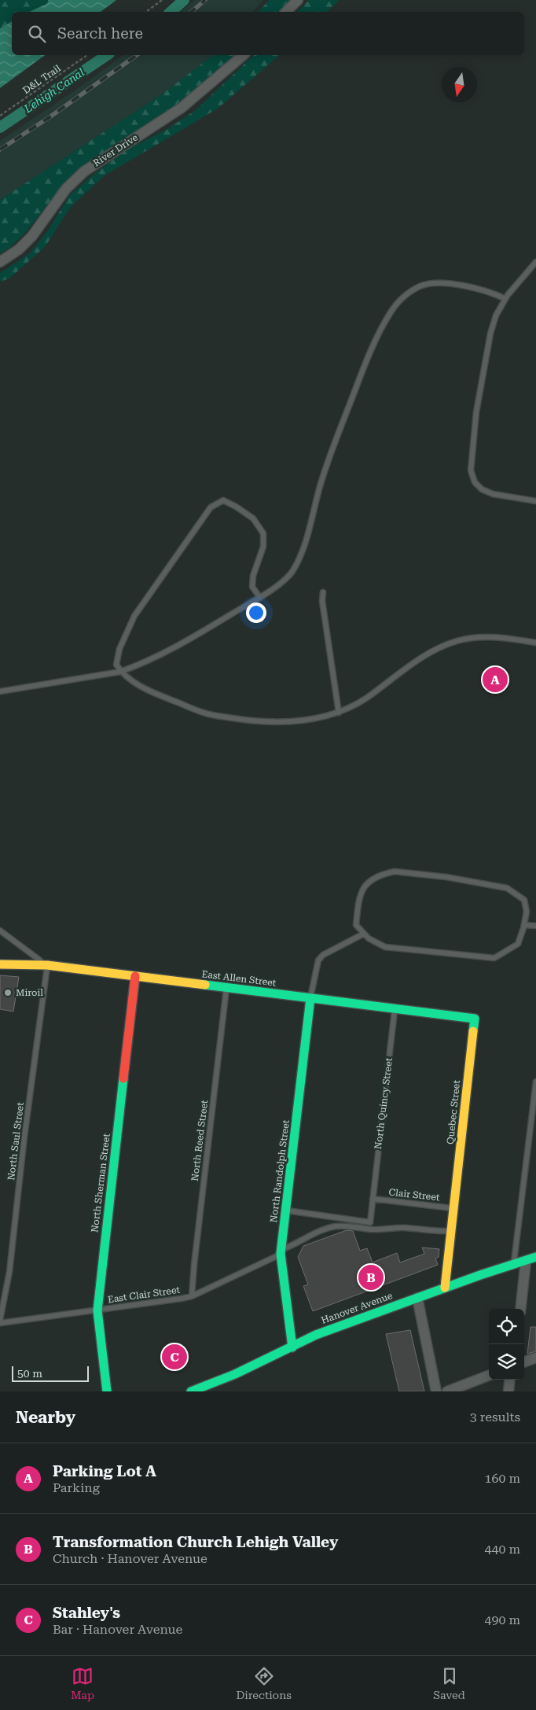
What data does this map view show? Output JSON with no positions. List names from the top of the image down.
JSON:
{
  "streets": {
    "street": [
      "River Drive",
      "East Allen Street",
      "Quebec Street",
      "North Randolph Street",
      "North Sherman Street",
      "Hanover Avenue"
    ],
    "lane": [
      "North Quincy Street",
      "North Reed Street",
      "North Saul Street",
      "Clair Street",
      "East Clair Street"
    ],
    "path": ["D&L Trail"]
  },
  "crossings": [
    ["East Allen Street", "North Quincy Street"],
    ["East Allen Street", "Quebec Street"],
    ["East Allen Street", "North Reed Street"],
    ["East Allen Street", "North Saul Street"],
    ["East Allen Street", "North Randolph Street"],
    ["East Allen Street", "North Sherman Street"],
    ["North Quincy Street", "Clair Street"],
    ["Quebec Street", "Clair Street"],
    ["Quebec Street", "East Clair Street"],
    ["Quebec Street", "Hanover Avenue"],
    ["North Reed Street", "East Clair Street"],
    ["North Randolph Street", "East Clair Street"],
    ["North Randolph Street", "Hanover Avenue"],
    ["North Sherman Street", "East Clair Street"]
  ],
  "water": ["Lehigh Canal"],
  "places": ["Miroil"],
  "scale_bar": "50 m",
  "north": "bottom",
  "page": {
    "search": "Search here",
    "pins": ["A", "B", "C"],
    "scale": "50 m",
    "heading": ["Nearby", "3 results"],
    "list": [
      {
        "mark": "A",
        "name": "Parking Lot A",
        "note": "Parking",
        "value": "160 m"
      },
      {
        "mark": "B",
        "name": "Transformation Church Lehigh Valley",
        "note": "Church · Hanover Avenue",
        "value": "440 m"
      },
      {
        "mark": "C",
        "name": "Stahley's",
        "note": "Bar · Hanover Avenue",
        "value": "490 m"
      }
    ],
    "nav": ["Map", "Directions", "Saved"]
  }
}
